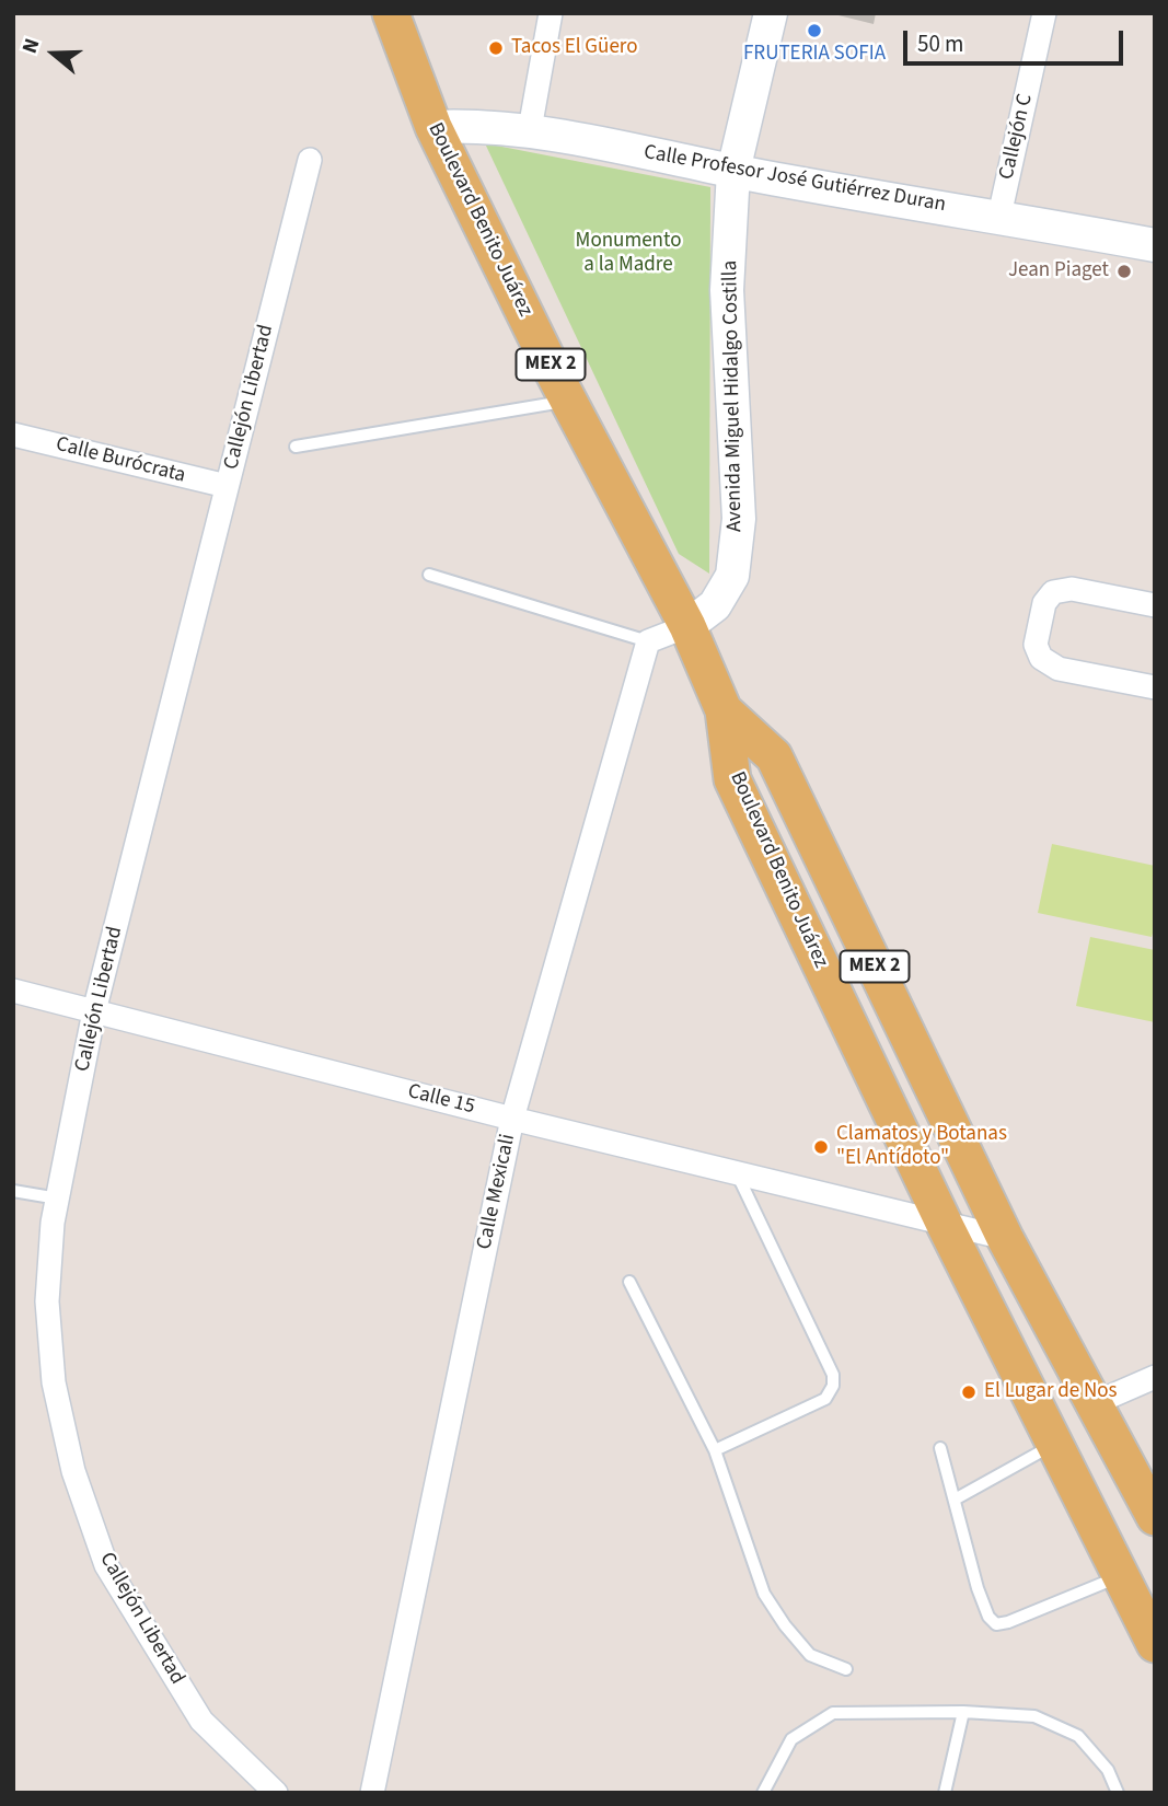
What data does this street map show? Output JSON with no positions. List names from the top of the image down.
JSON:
{
  "streets": {
    "main road": [
      "Calle Profesor José Gutiérrez Duran",
      "Boulevard Benito Juárez",
      "MEX 2",
      "Avenida Miguel Hidalgo Costilla"
    ],
    "street": [
      "Callejón C",
      "Callejón Libertad",
      "Calle Burócrata",
      "Calle 15",
      "Calle Mexicali"
    ]
  },
  "crossings": [
    ["Callejón C", "Calle Profesor José Gutiérrez Duran"],
    ["Calle Profesor José Gutiérrez Duran", "Boulevard Benito Juárez"],
    ["Calle Profesor José Gutiérrez Duran", "Avenida Miguel Hidalgo Costilla"],
    ["Boulevard Benito Juárez", "Avenida Miguel Hidalgo Costilla"],
    ["Boulevard Benito Juárez", "Calle 15"],
    ["Callejón Libertad", "Calle Burócrata"],
    ["Callejón Libertad", "Calle 15"],
    ["Calle 15", "Calle Mexicali"]
  ],
  "parks": ["Monumento a la Madre"],
  "places": [
    "FRUTERIA SOFIA",
    "Tacos El Güero",
    "Jean Piaget",
    "Clamatos y Botanas \"El Antídoto\"",
    "El Lugar de Nos"
  ],
  "scale_bar": "50 m",
  "north": "left"
}
